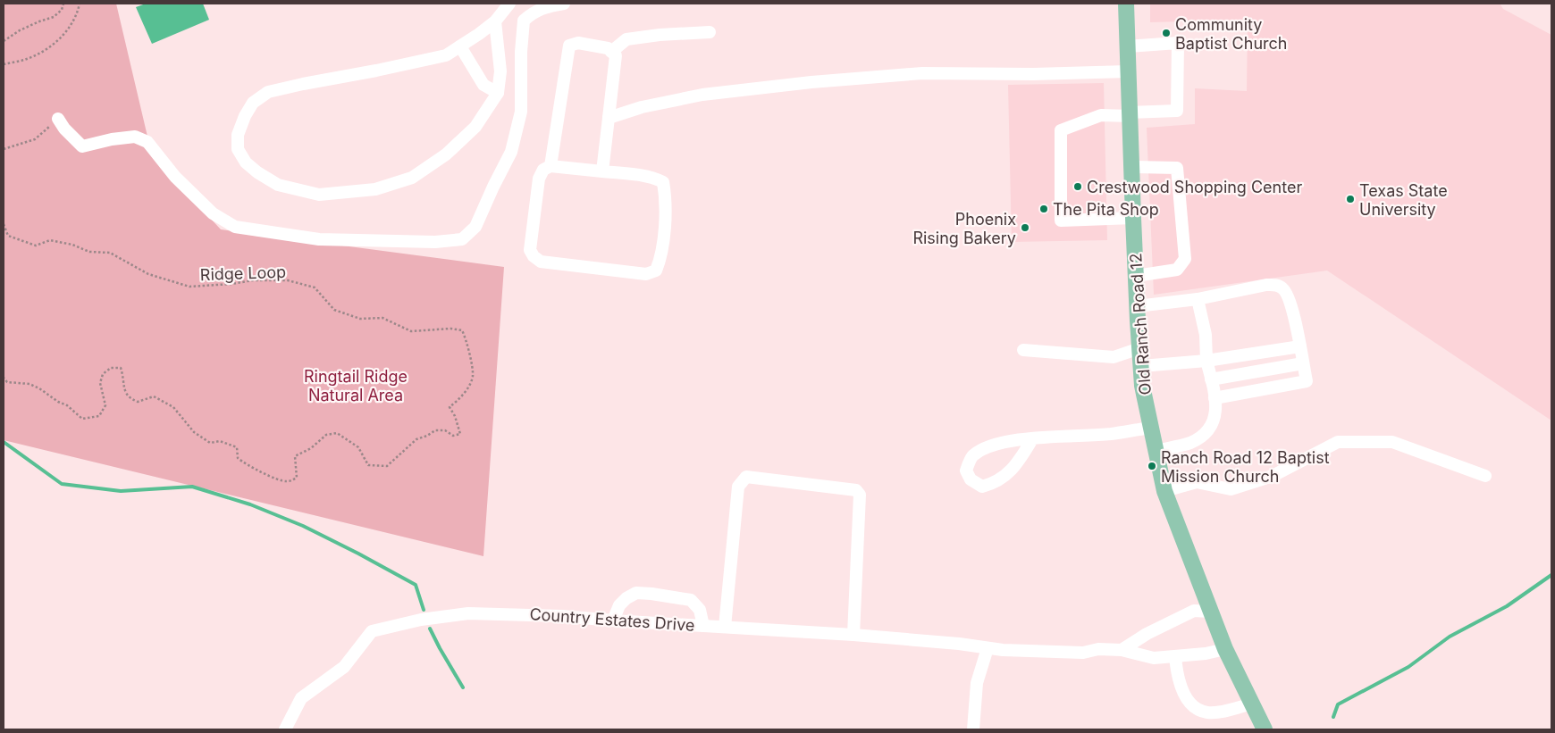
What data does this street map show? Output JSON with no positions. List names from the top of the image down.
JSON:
{
  "streets": {
    "main road": ["Old Ranch Road 12"],
    "street": ["Country Estates Drive"],
    "path": ["Ridge Loop"]
  },
  "crossings": [
    ["Old Ranch Road 12", "Country Estates Drive"]
  ],
  "parks": ["Ringtail Ridge Natural Area"],
  "places": [
    "Community Baptist Church",
    "Crestwood Shopping Center",
    "Texas State University",
    "The Pita Shop",
    "Phoenix Rising Bakery",
    "Ranch Road 12 Baptist Mission Church"
  ]
}
